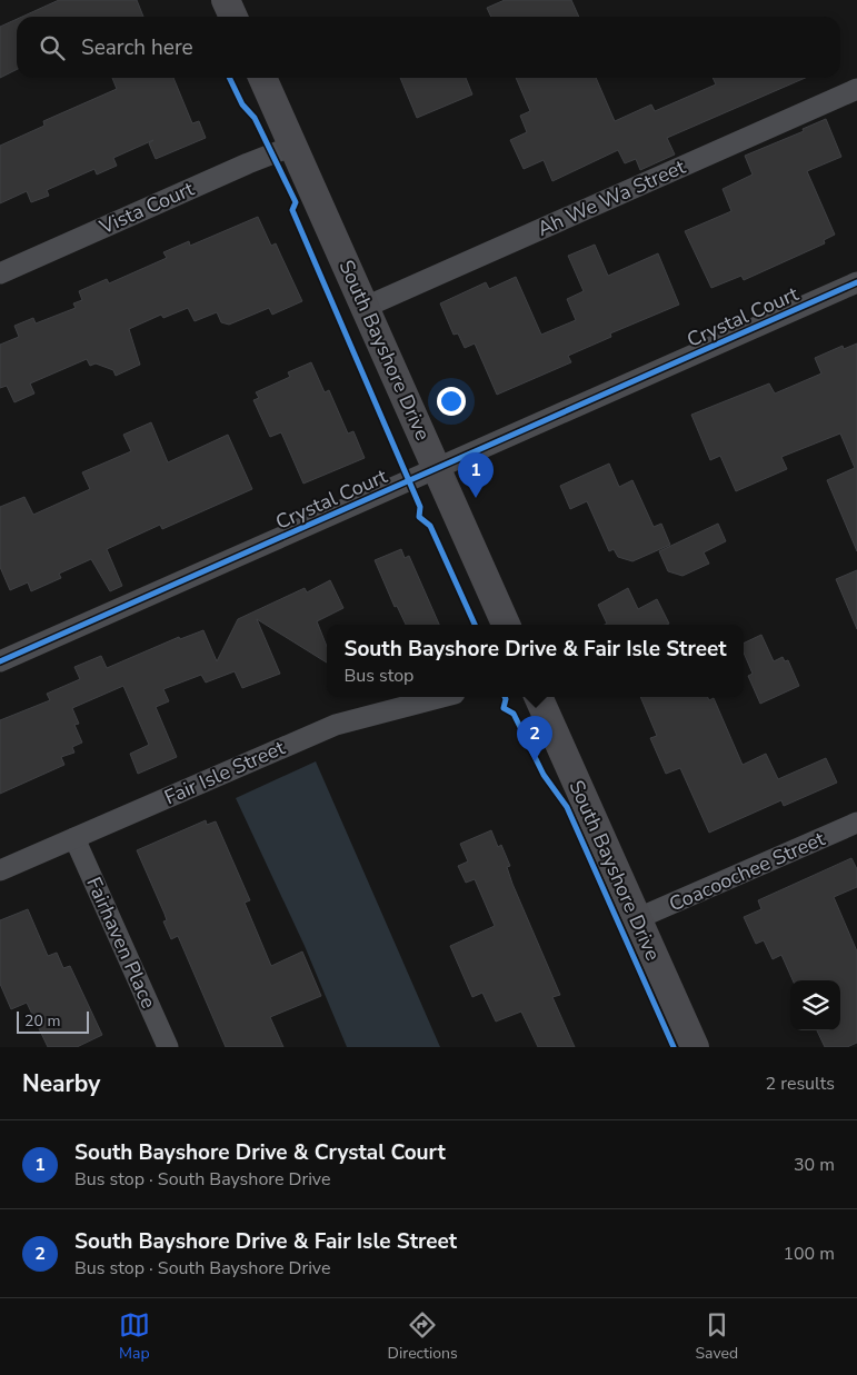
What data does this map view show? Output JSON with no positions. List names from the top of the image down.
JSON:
{
  "streets": {
    "main road": ["South Bayshore Drive"],
    "street": [
      "Ah We Wa Street",
      "Vista Court",
      "Crystal Court",
      "Fair Isle Street",
      "Coacoochee Street",
      "Fairhaven Place"
    ]
  },
  "crossings": [
    ["Ah We Wa Street", "South Bayshore Drive"],
    ["Vista Court", "South Bayshore Drive"],
    ["Crystal Court", "South Bayshore Drive"],
    ["South Bayshore Drive", "Coacoochee Street"],
    ["Fair Isle Street", "Fairhaven Place"]
  ],
  "scale_bar": "20 m",
  "page": {
    "search": "Search here",
    "pins": ["1", "2"],
    "popup": ["South Bayshore Drive & Fair Isle Street", "Bus stop"],
    "scale": "20 m",
    "heading": ["Nearby", "2 results"],
    "list": [
      {
        "mark": "1",
        "name": "South Bayshore Drive & Crystal Court",
        "note": "Bus stop · South Bayshore Drive",
        "value": "30 m"
      },
      {
        "mark": "2",
        "name": "South Bayshore Drive & Fair Isle Street",
        "note": "Bus stop · South Bayshore Drive",
        "value": "100 m"
      }
    ],
    "nav": ["Map", "Directions", "Saved"]
  }
}
